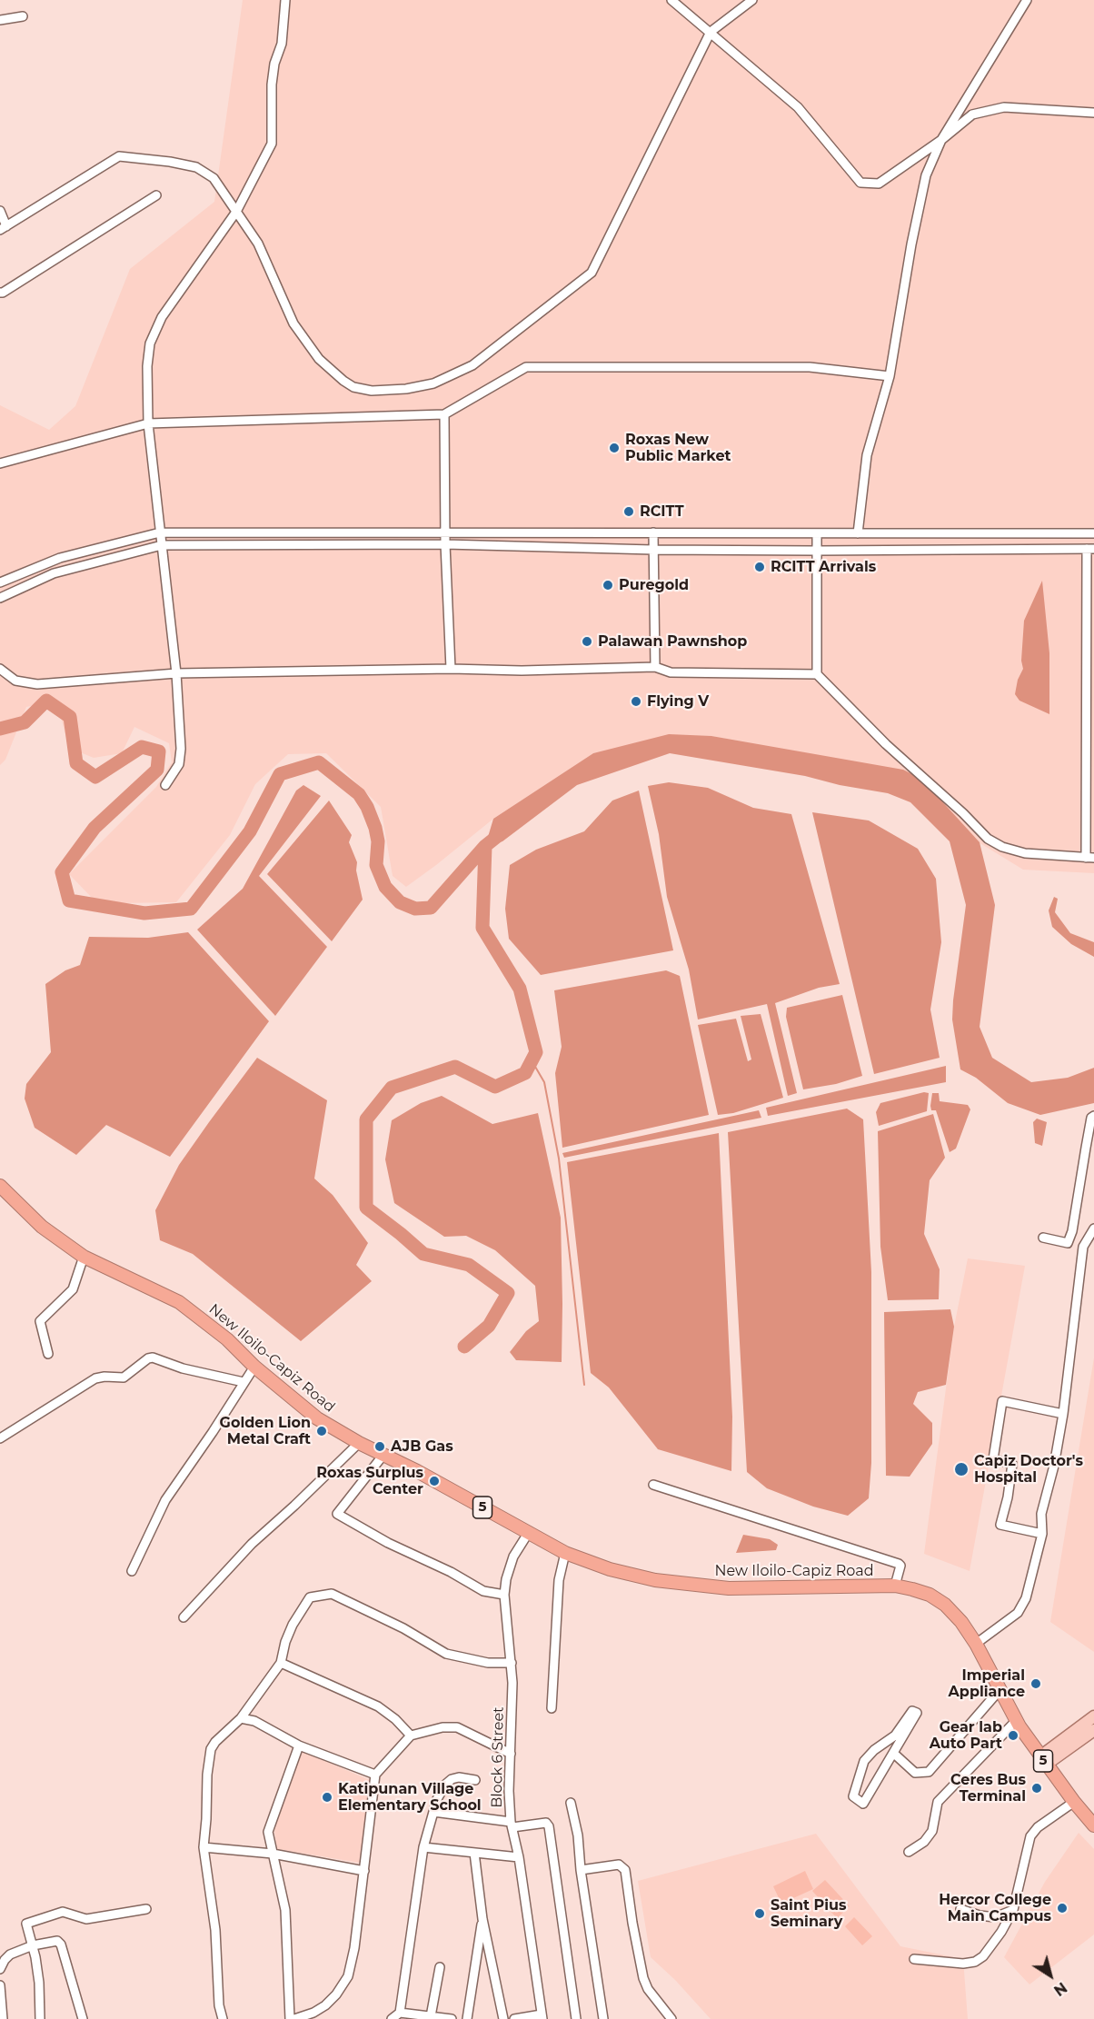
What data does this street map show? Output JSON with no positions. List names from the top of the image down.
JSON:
{
  "streets": {
    "highway": ["New Iloilo-Capiz Road", "5"],
    "street": ["Block 6 Street"]
  },
  "crossings": [
    ["New Iloilo-Capiz Road", "5"],
    ["New Iloilo-Capiz Road", "Block 6 Street"]
  ],
  "places": [
    "Roxas New Public Market",
    "RCITT",
    "RCITT Arrivals",
    "Puregold",
    "Palawan Pawnshop",
    "Flying V",
    "Golden Lion Metal Craft",
    "AJB Gas",
    "Capiz Doctor's Hospital",
    "Roxas Surplus Center",
    "Imperial Appliance",
    "Gear lab Auto Part",
    "Ceres Bus Terminal",
    "Katipunan Village Elementary School",
    "Hercor College Main Campus",
    "Saint Pius Seminary"
  ],
  "north": "bottom right"
}
